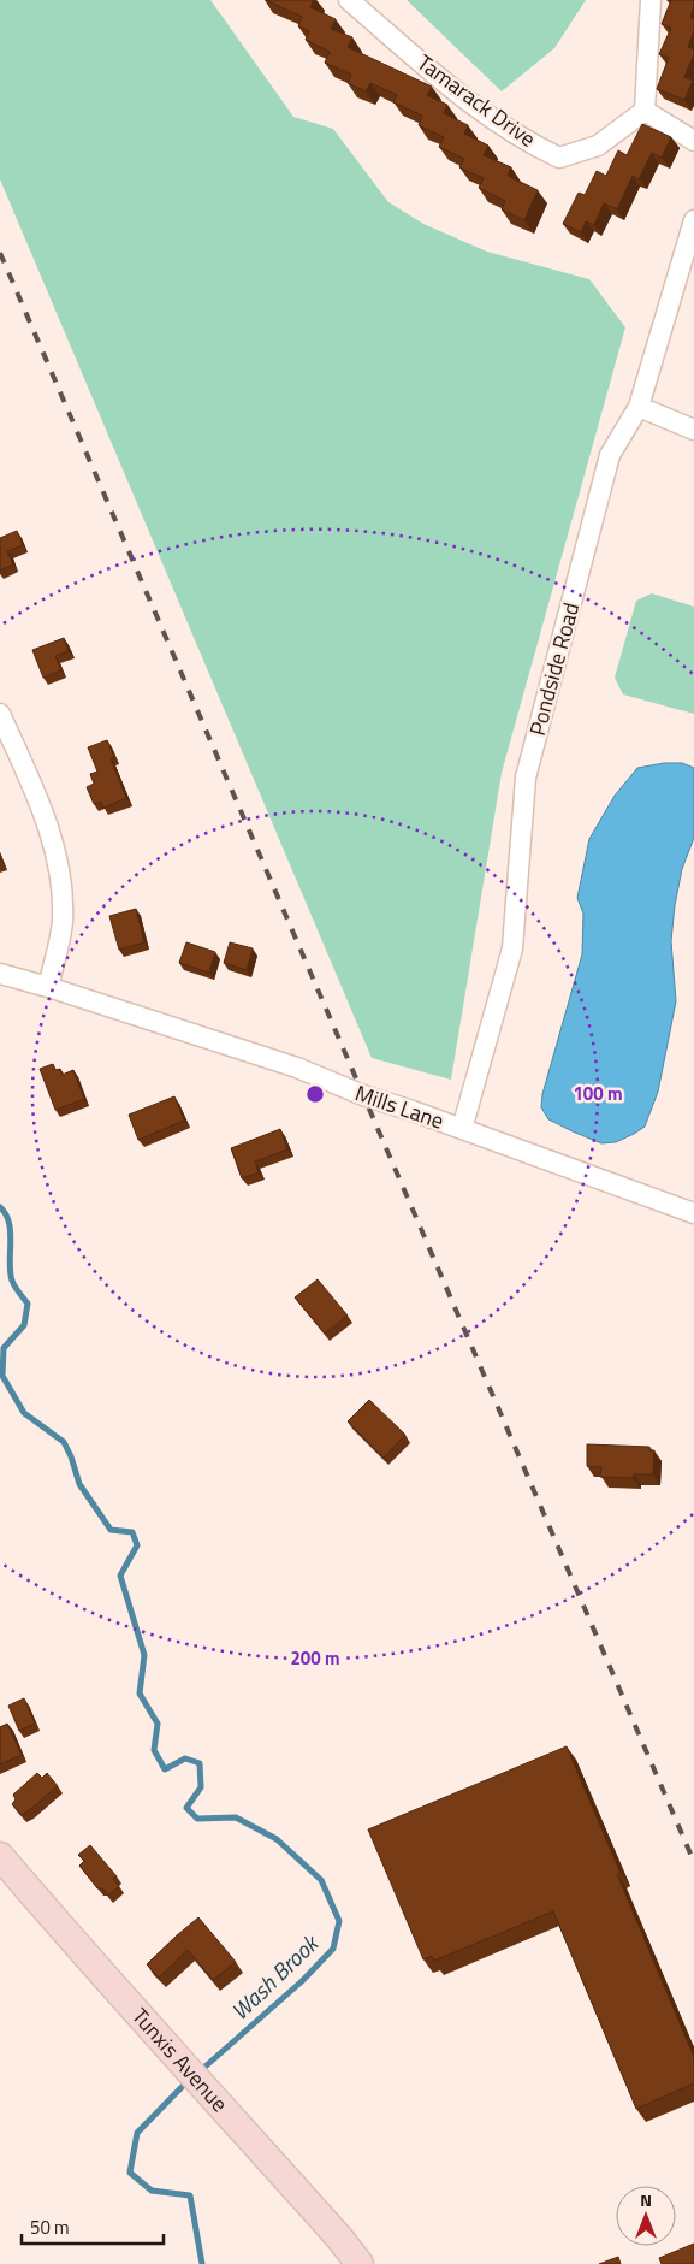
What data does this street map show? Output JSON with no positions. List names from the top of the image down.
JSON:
{
  "streets": {
    "main road": ["Tunxis Avenue"],
    "street": ["Tamarack Drive", "Pondside Road", "Mills Lane"]
  },
  "crossings": [
    ["Pondside Road", "Mills Lane"]
  ],
  "water": ["Wash Brook"],
  "scale_bar": "50 m",
  "north": "top",
  "rings": ["100 m", "200 m"]
}
